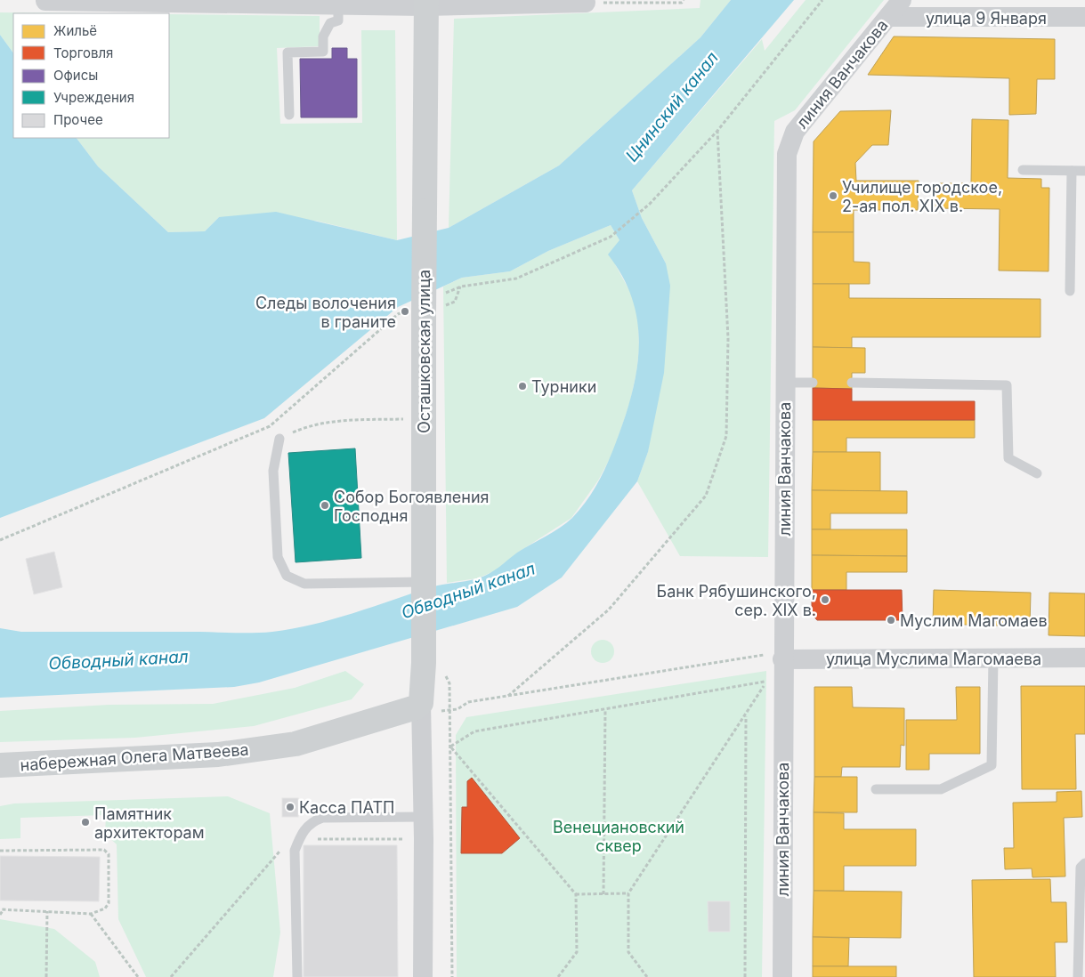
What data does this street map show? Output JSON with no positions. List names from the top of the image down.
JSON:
{
  "streets": {
    "street": [
      "улица 9 Января",
      "линия Ванчакова",
      "Осташковская улица",
      "улица Муслима Магомаева",
      "набережная Олега Матвеева"
    ]
  },
  "crossings": [
    ["улица 9 Января", "линия Ванчакова"],
    ["линия Ванчакова", "улица Муслима Магомаева"],
    ["Осташковская улица", "набережная Олега Матвеева"]
  ],
  "water": ["Цнинский канал", "Обводный канал"],
  "parks": ["Венециановский сквер"],
  "places": [
    "Училище городское, 2-ая пол. XIX в.",
    "Следы волочения в граните",
    "Турники",
    "Собор Богоявления Господня",
    "Банк Рябушинского, сер. XIX в.",
    "Муслим Магомаев",
    "Касса ПАТП",
    "Памятник архитекторам"
  ],
  "legend": [
    "Жильё",
    "Торговля",
    "Офисы",
    "Учреждения",
    "Прочее"
  ]
}
